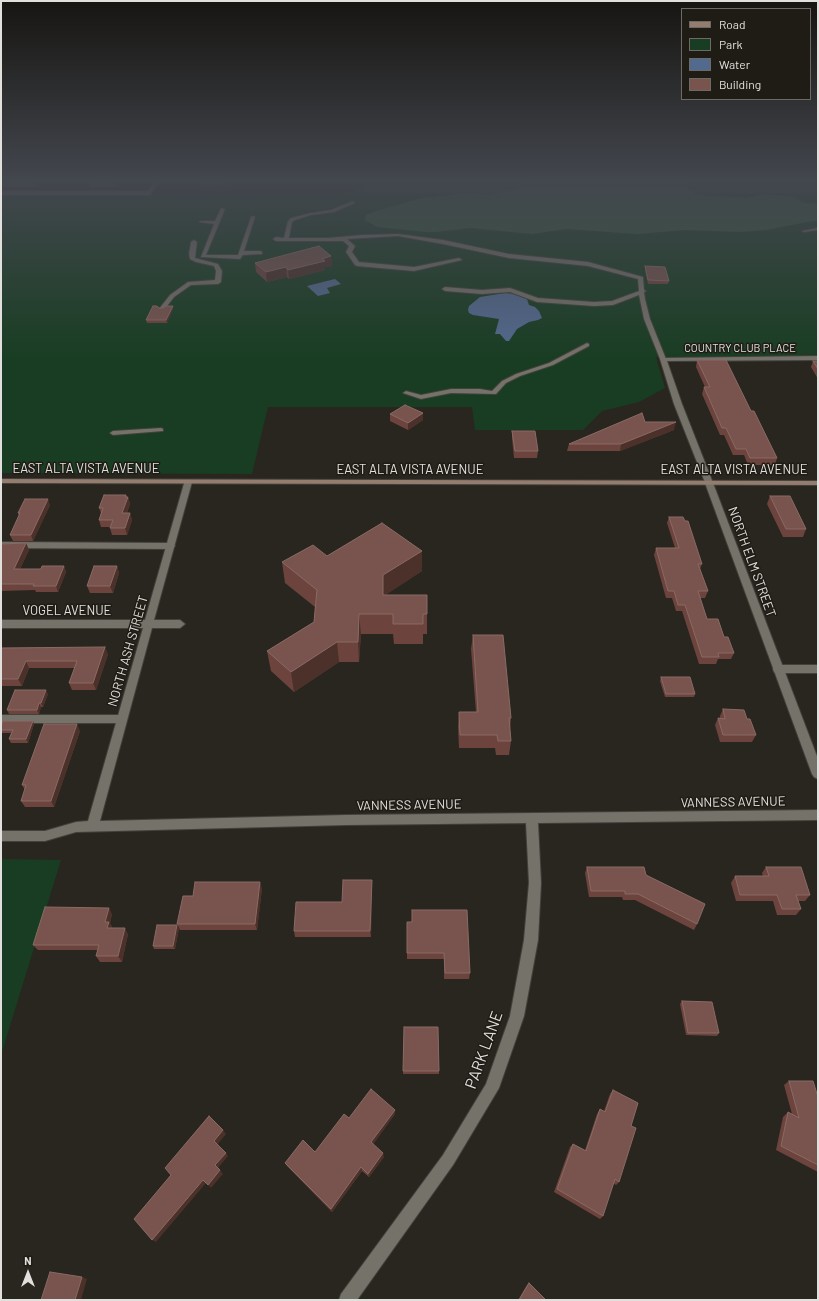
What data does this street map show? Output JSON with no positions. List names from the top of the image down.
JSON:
{
  "streets": {
    "main road": ["EAST ALTA VISTA AVENUE"],
    "street": [
      "COUNTRY CLUB PLACE",
      "NORTH ELM STREET",
      "VOGEL AVENUE",
      "NORTH ASH STREET",
      "VANNESS AVENUE",
      "PARK LANE"
    ]
  },
  "crossings": [
    ["COUNTRY CLUB PLACE", "NORTH ELM STREET"],
    ["EAST ALTA VISTA AVENUE", "NORTH ELM STREET"],
    ["EAST ALTA VISTA AVENUE", "NORTH ASH STREET"],
    ["VOGEL AVENUE", "NORTH ASH STREET"],
    ["NORTH ASH STREET", "VANNESS AVENUE"],
    ["VANNESS AVENUE", "PARK LANE"]
  ],
  "legend": [
    "Road",
    "Park",
    "Water",
    "Building"
  ],
  "north": "top"
}
